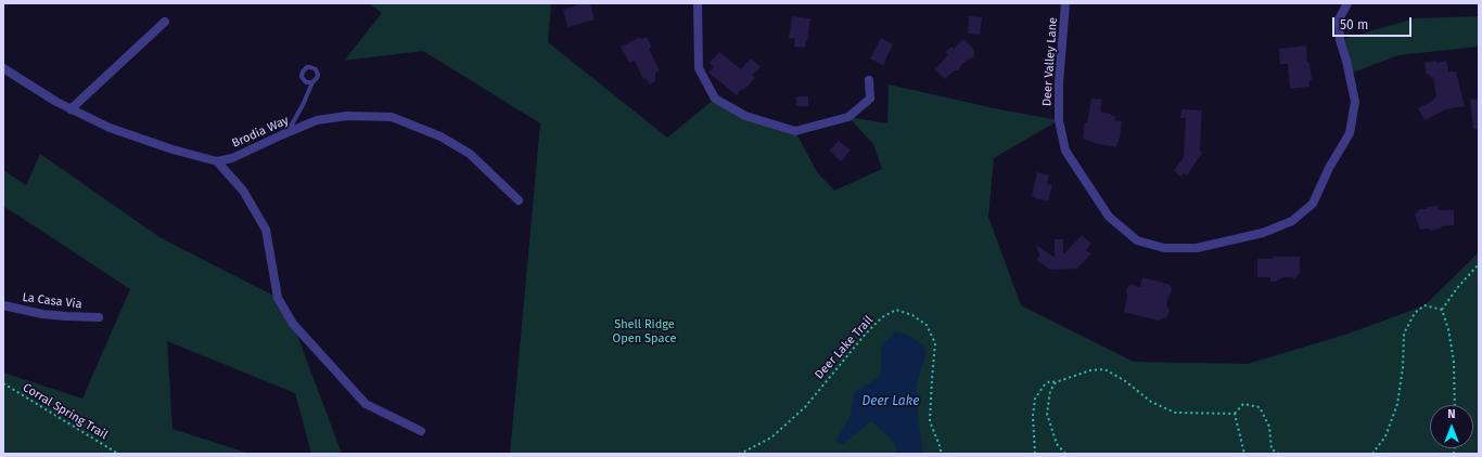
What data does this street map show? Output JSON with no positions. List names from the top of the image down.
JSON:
{
  "streets": {
    "street": ["Deer Valley Lane", "Brodia Way", "La Casa Via"],
    "path": ["Deer Lake Trail", "Corral Spring Trail"]
  },
  "water": ["Deer Lake"],
  "parks": ["Shell Ridge Open Space"],
  "scale_bar": "50 m",
  "north": "top"
}
